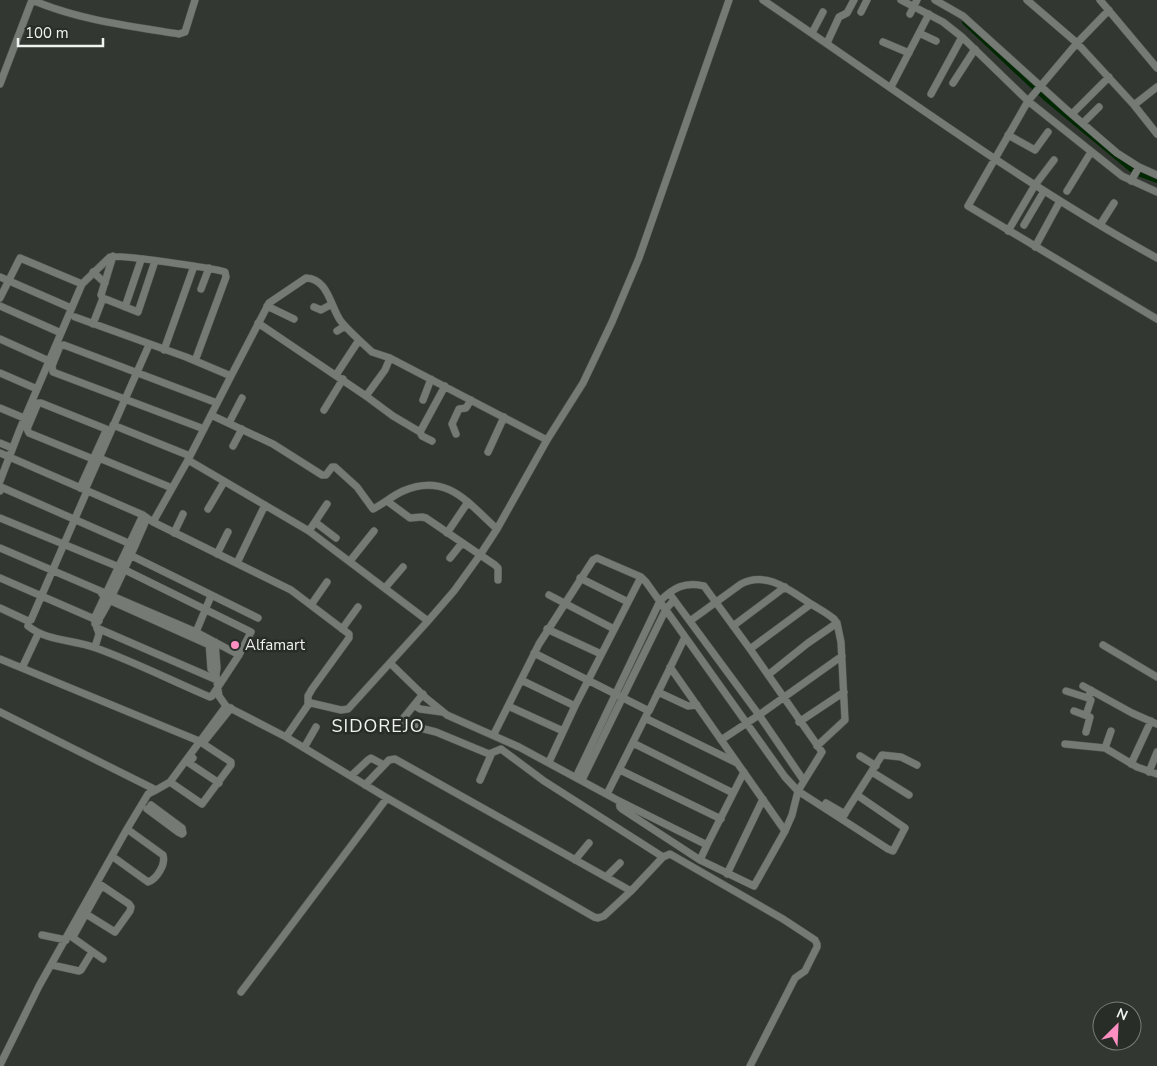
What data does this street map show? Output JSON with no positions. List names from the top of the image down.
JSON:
{
  "districts": ["SIDOREJO"],
  "places": ["Alfamart"],
  "scale_bar": "100 m",
  "north": "top right"
}
